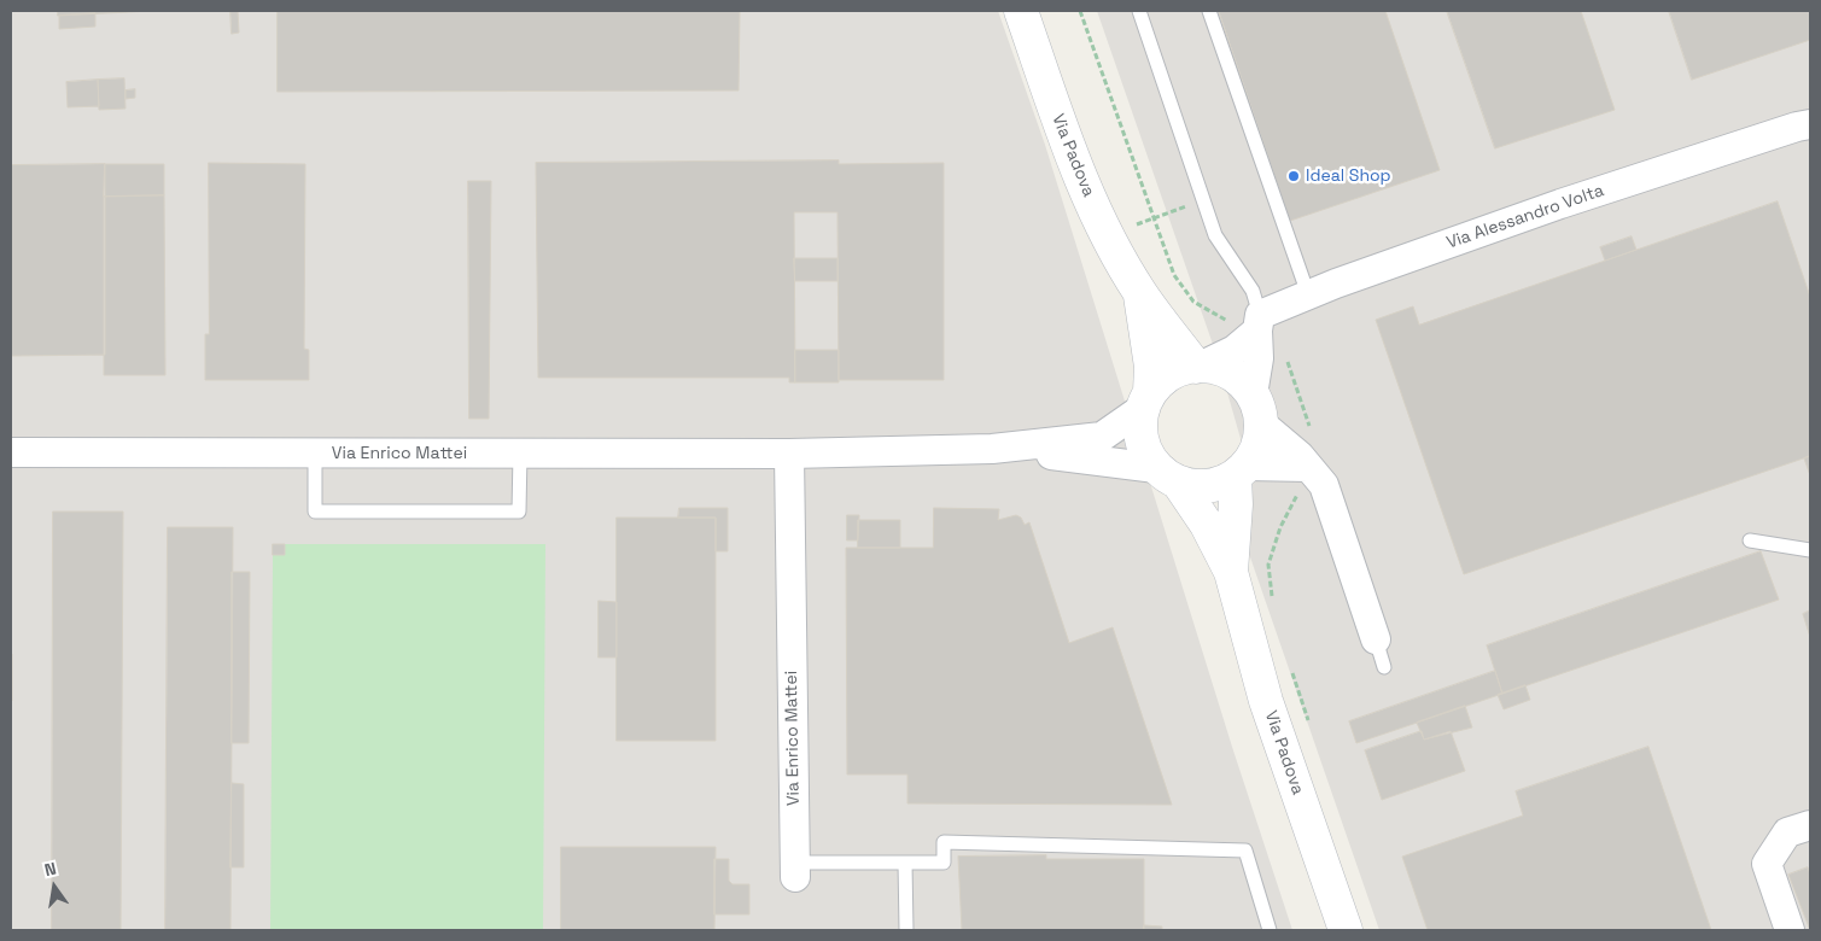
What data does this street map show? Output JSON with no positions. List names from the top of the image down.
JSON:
{
  "streets": {
    "main road": ["Via Padova"],
    "street": ["Via Alessandro Volta", "Via Enrico Mattei"]
  },
  "crossings": [
    ["Via Padova", "Via Alessandro Volta"],
    ["Via Padova", "Via Enrico Mattei"],
    ["Via Alessandro Volta", "Via Enrico Mattei"]
  ],
  "places": ["Ideal Shop"],
  "north": "top"
}
